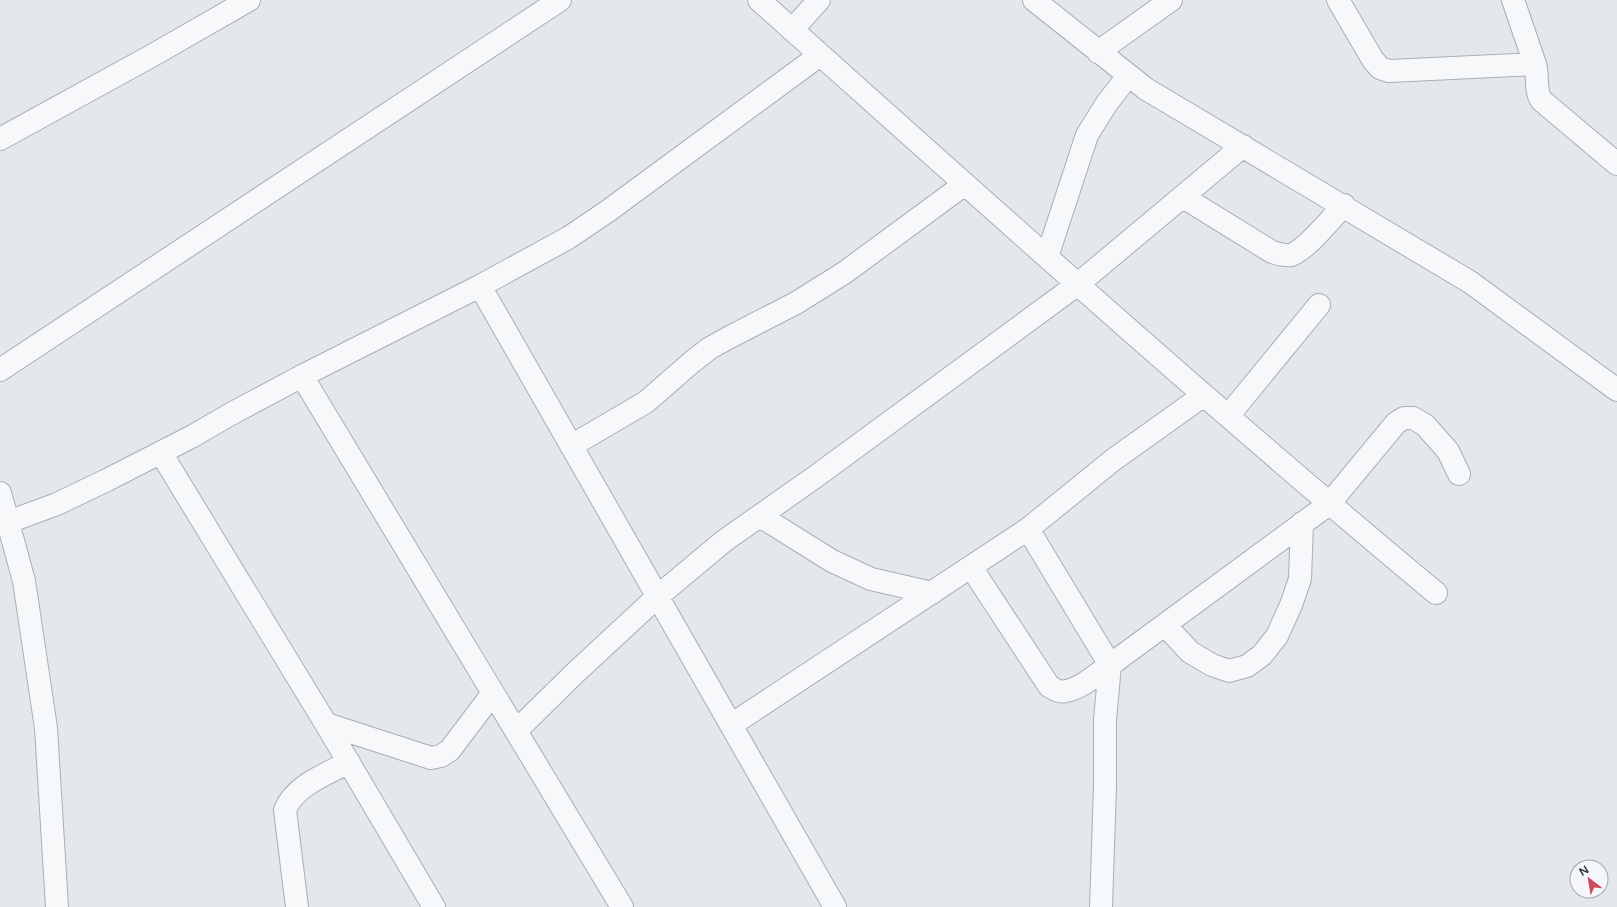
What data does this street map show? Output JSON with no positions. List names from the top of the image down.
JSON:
{
  "north": "top left"
}
